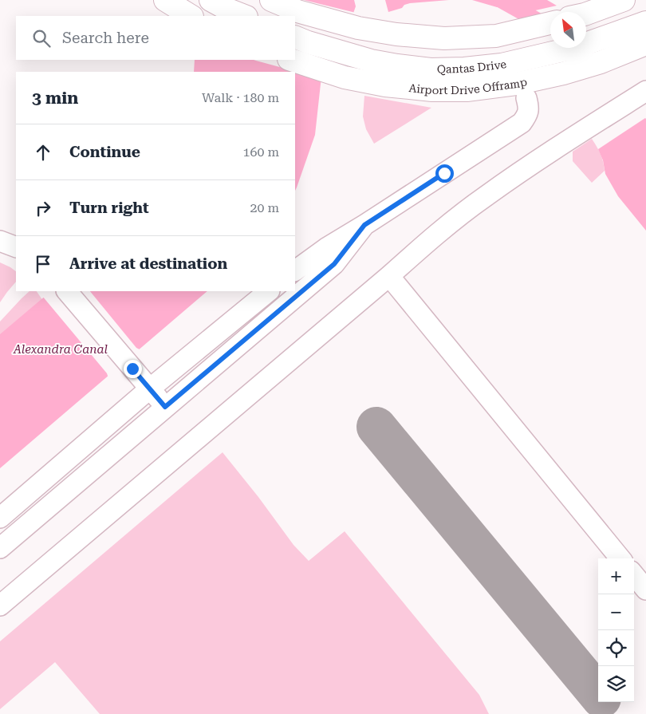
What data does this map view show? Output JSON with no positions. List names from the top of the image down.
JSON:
{
  "streets": {
    "highway": ["Qantas Drive", "Airport Drive Offramp"]
  },
  "water": ["Alexandra Canal"],
  "north": "top left",
  "page": {
    "search": "Search here",
    "heading": ["3 min", "Walk · 180 m"],
    "list": [
      ["Continue", "160 m"],
      ["Turn right", "20 m"],
      "Arrive at destination"
    ],
    "map_buttons": ["+", "−"]
  }
}
